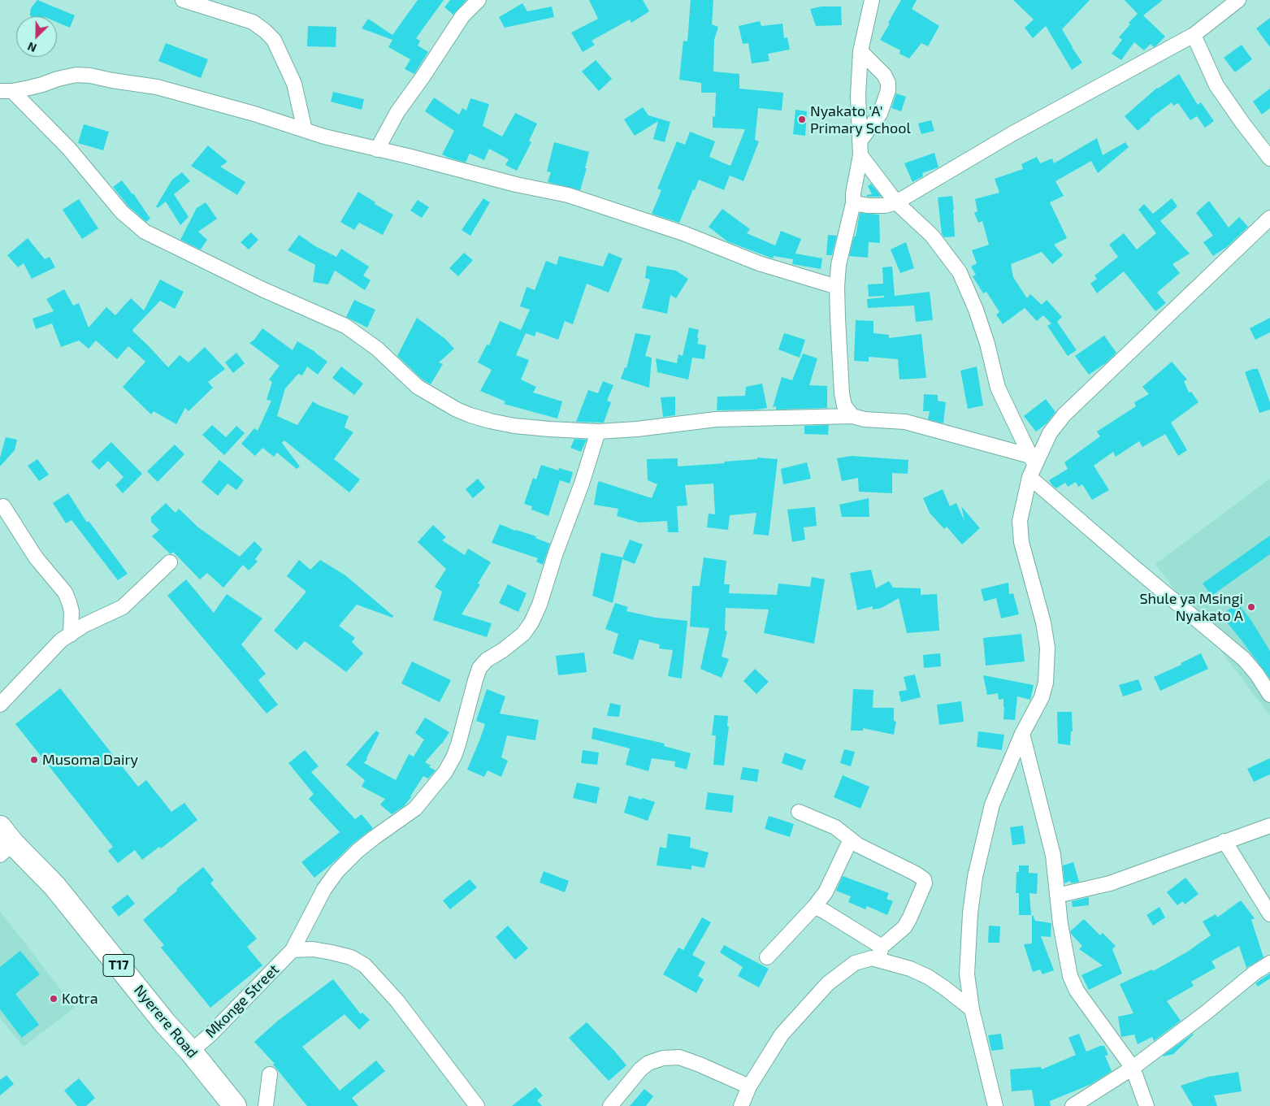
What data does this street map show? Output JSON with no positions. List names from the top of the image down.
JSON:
{
  "streets": {
    "main road": ["T17", "Nyerere Road"],
    "street": ["Mkonge Street"]
  },
  "crossings": [
    ["Mkonge Street", "Nyerere Road"]
  ],
  "places": [
    "Nyakato 'A' Primary School",
    "Shule ya Msingi Nyakato A",
    "Musoma Dairy",
    "Kotra"
  ],
  "north": "bottom left"
}
